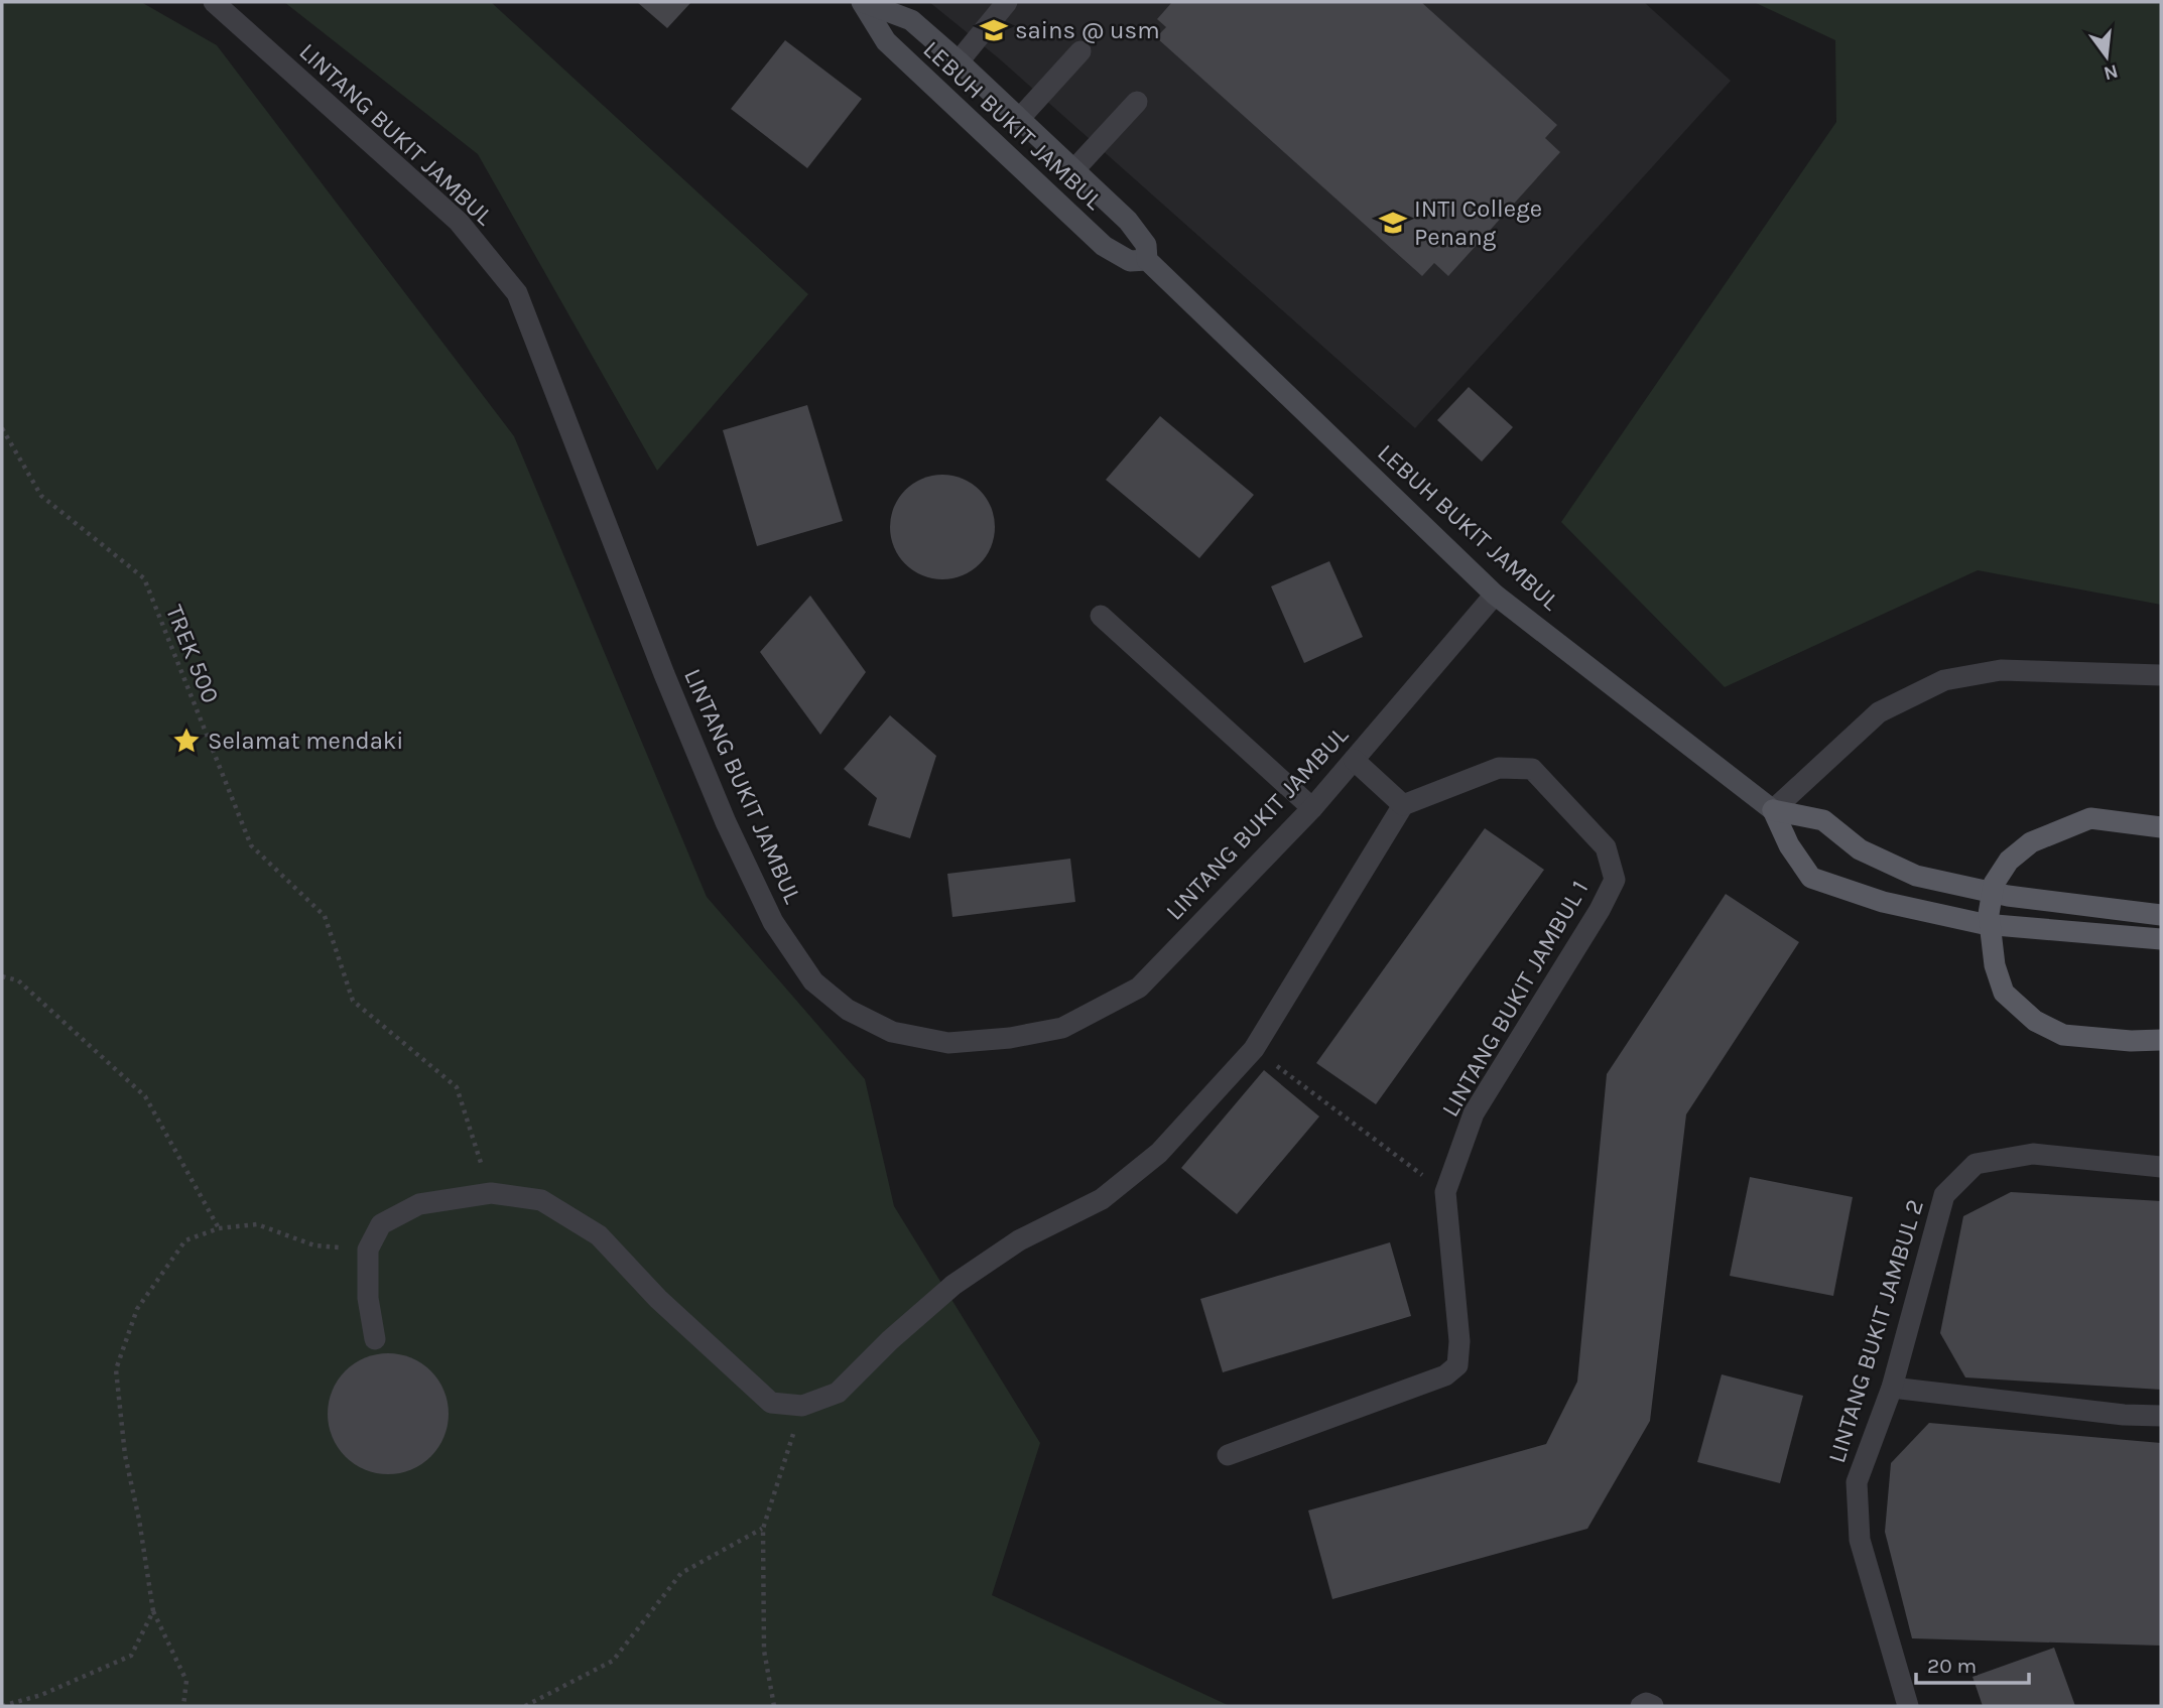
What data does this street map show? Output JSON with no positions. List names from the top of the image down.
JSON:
{
  "streets": {
    "main road": ["LEBUH BUKIT JAMBUL"],
    "street": ["LINTANG BUKIT JAMBUL", "LINTANG BUKIT JAMBUL 1", "LINTANG BUKIT JAMBUL 2"],
    "path": ["TREK 500"]
  },
  "crossings": [
    ["LEBUH BUKIT JAMBUL", "LINTANG BUKIT JAMBUL"]
  ],
  "places": {
    "school or university": ["sains @ usm", "INTI College Penang"],
    "place": ["Selamat mendaki"]
  },
  "scale_bar": "20 m",
  "north": "bottom"
}
